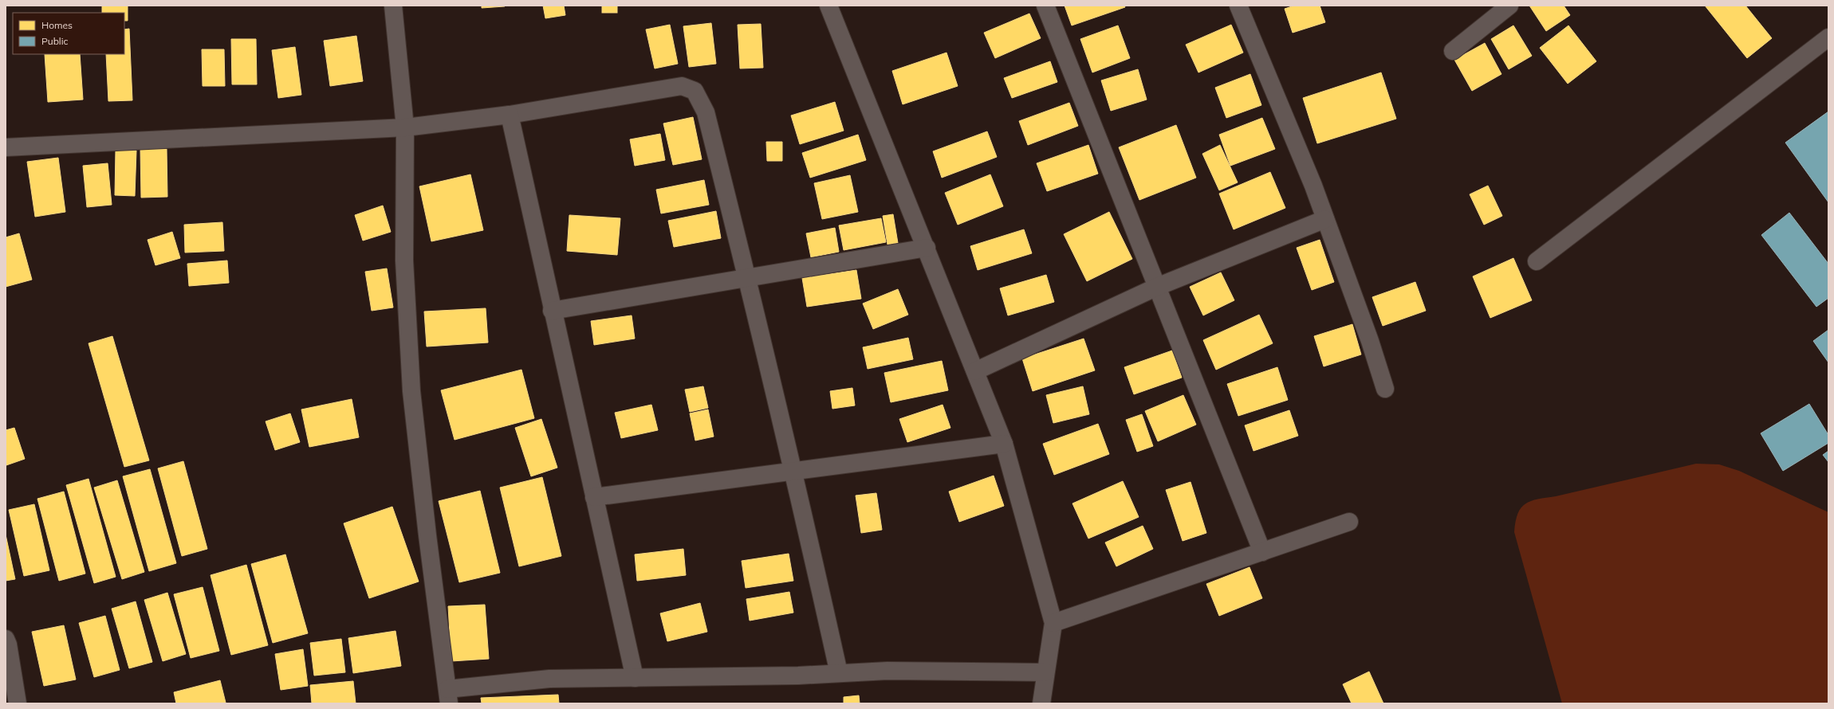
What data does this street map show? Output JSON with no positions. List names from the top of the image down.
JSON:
{
  "legend": ["Homes", "Public"]
}
